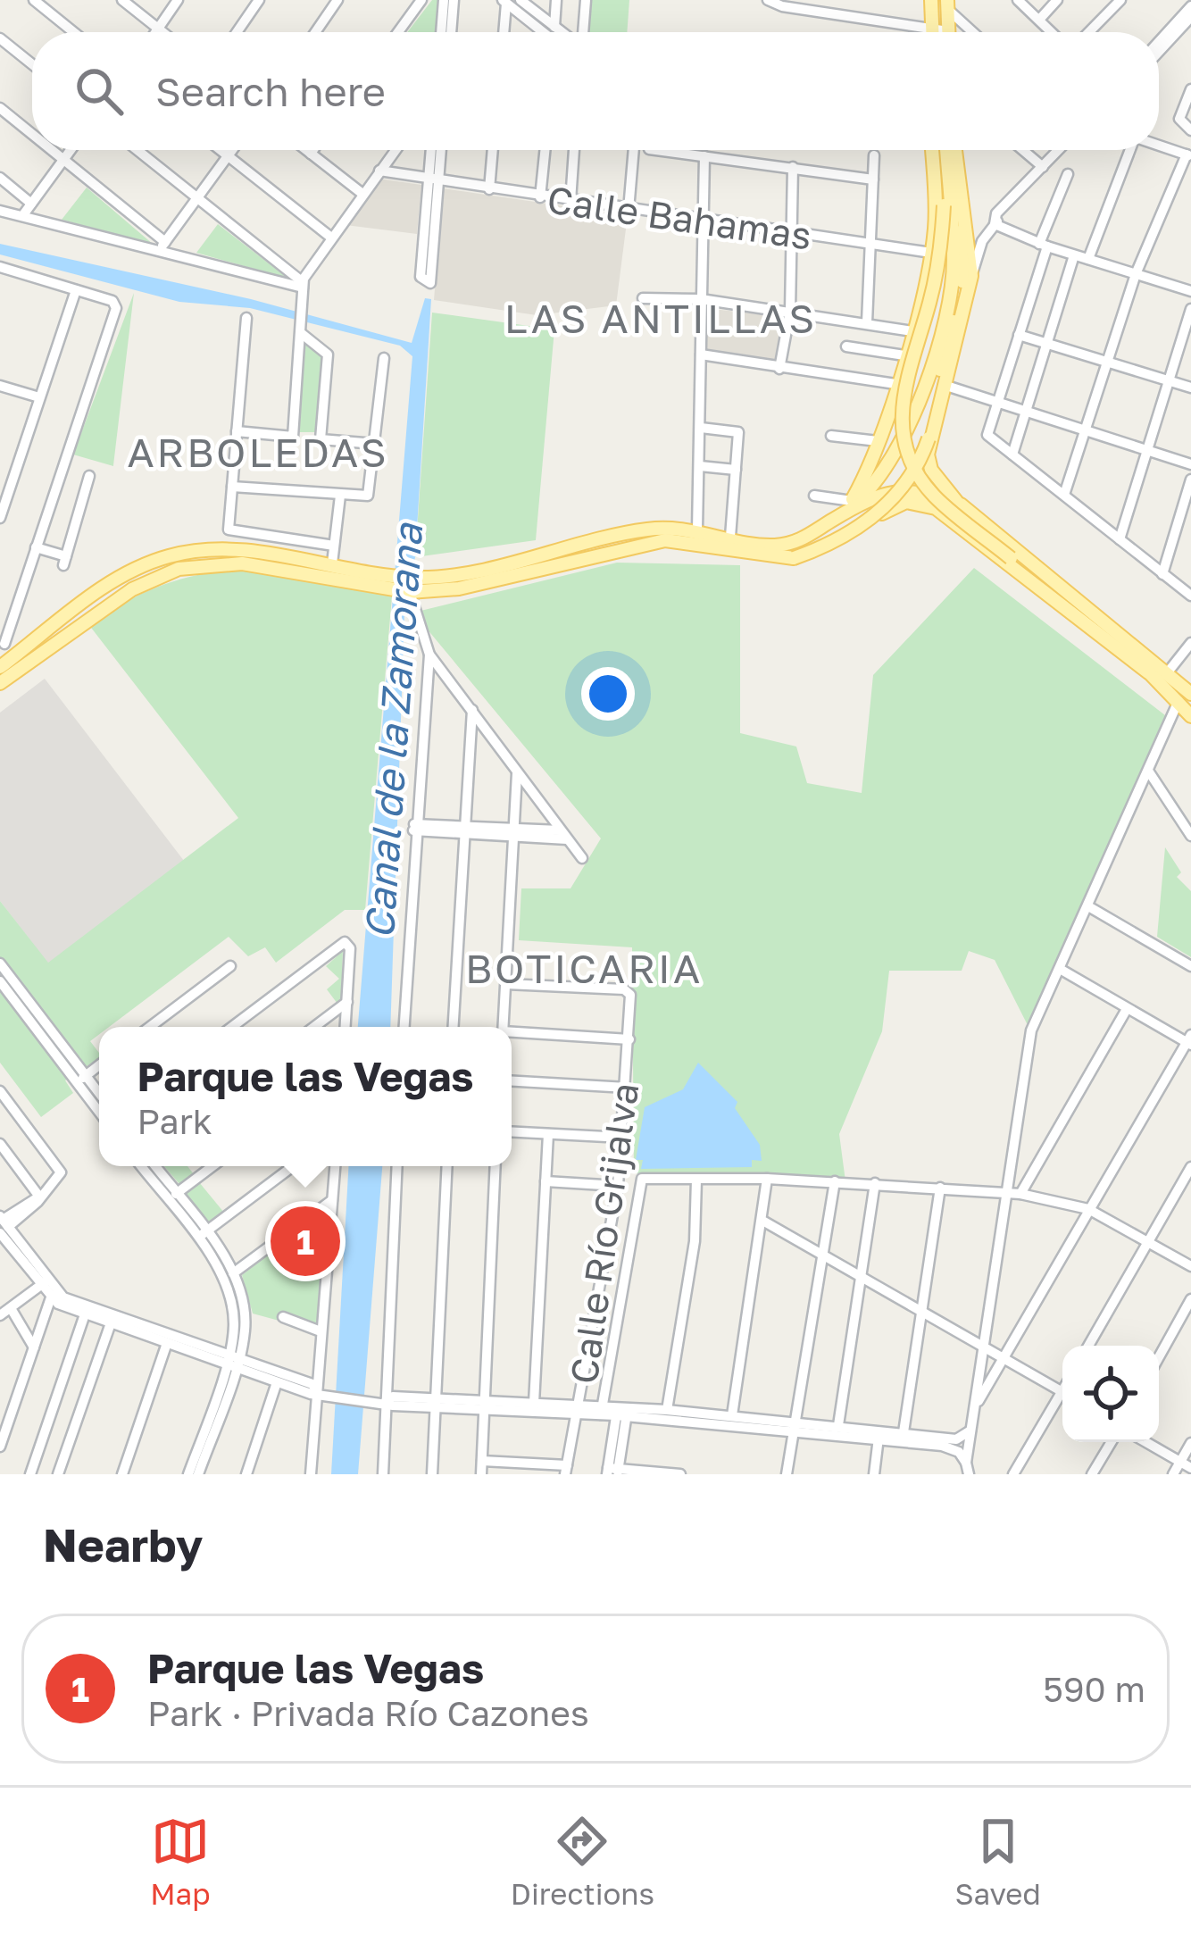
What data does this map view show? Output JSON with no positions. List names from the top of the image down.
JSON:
{
  "streets": {
    "street": ["Calle Bahamas", "Calle Río Grijalva"]
  },
  "districts": ["LAS ANTILLAS", "ARBOLEDAS", "BOTICARIA"],
  "water": ["Canal de la Zamorana"],
  "page": {
    "search": "Search here",
    "popup": ["Parque las Vegas", "Park"],
    "pins": "1",
    "heading": "Nearby",
    "list": [
      {
        "mark": "1",
        "name": "Parque las Vegas",
        "note": "Park · Privada Río Cazones",
        "value": "590 m"
      }
    ],
    "nav": ["Map", "Directions", "Saved"]
  }
}
